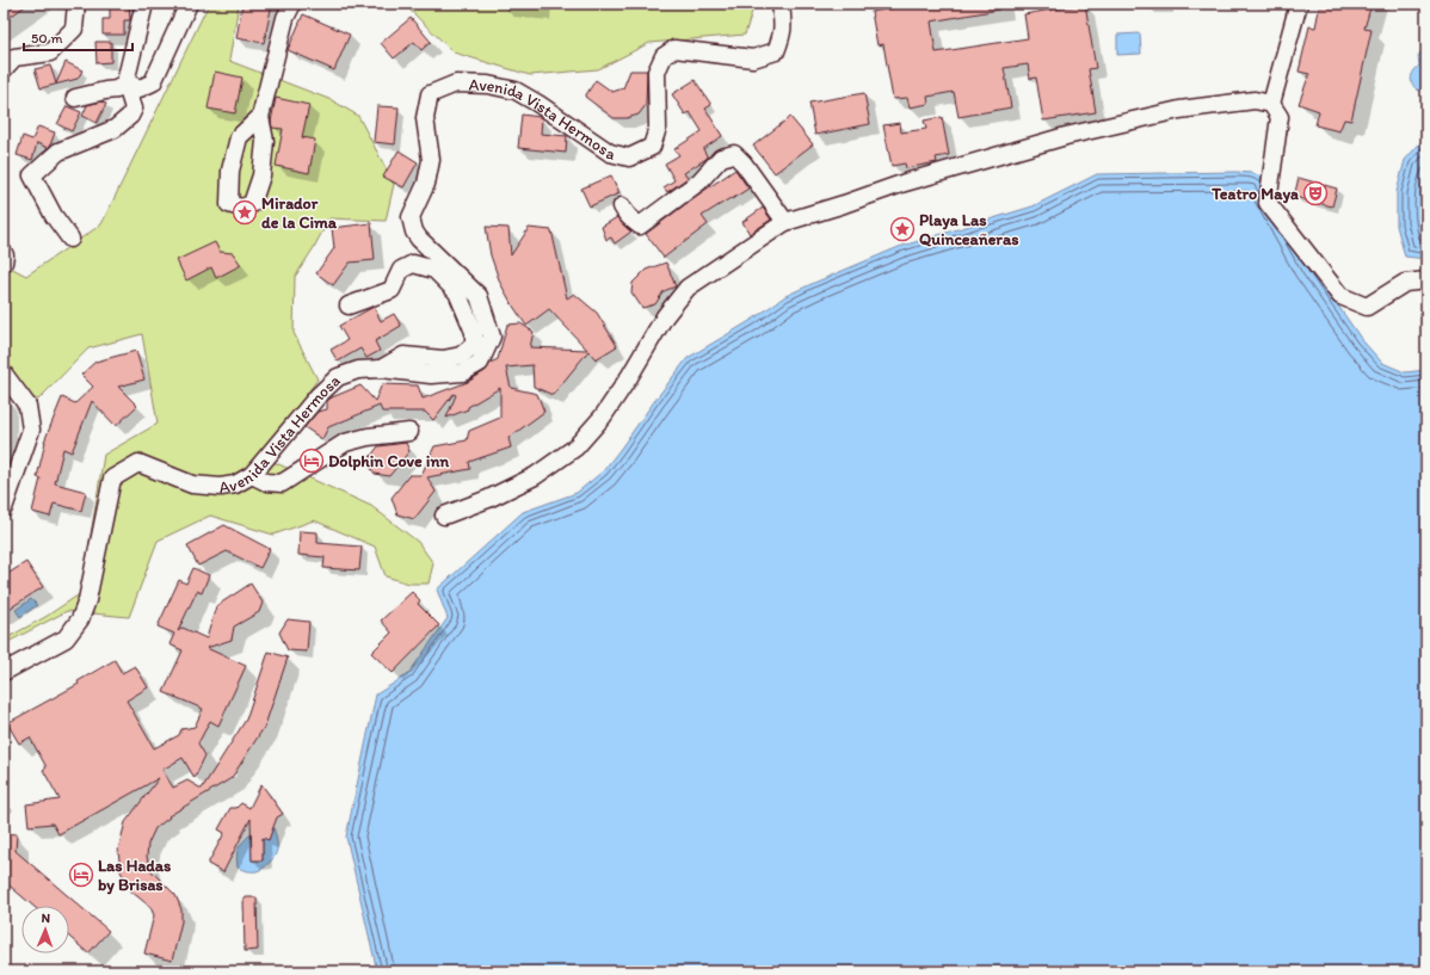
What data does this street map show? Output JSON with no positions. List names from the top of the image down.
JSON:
{
  "streets": {
    "street": ["Avenida Vista Hermosa"]
  },
  "places": {
    "theatre": ["Teatro Maya"],
    "place": ["Mirador de la Cima", "Playa Las Quinceañeras"],
    "hotel": ["Dolphin Cove inn", "Las Hadas by Brisas"]
  },
  "scale_bar": "50 m",
  "north": "top"
}
